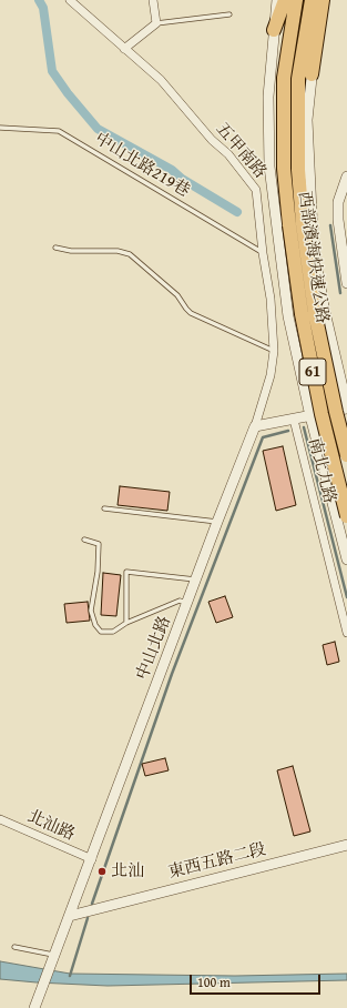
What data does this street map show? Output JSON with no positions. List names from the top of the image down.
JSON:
{
  "streets": {
    "highway": ["西部濱海快速公路", "61"],
    "street": [
      "五甲南路",
      "南北九路",
      "中山北路",
      "北汕路",
      "東西五路二段"
    ],
    "lane": ["中山北路219巷"]
  },
  "crossings": [
    ["五甲南路", "中山北路219巷"],
    ["五甲南路", "中山北路"],
    ["中山北路", "北汕路"],
    ["中山北路", "東西五路二段"]
  ],
  "places": ["北汕"],
  "scale_bar": "100 m"
}
